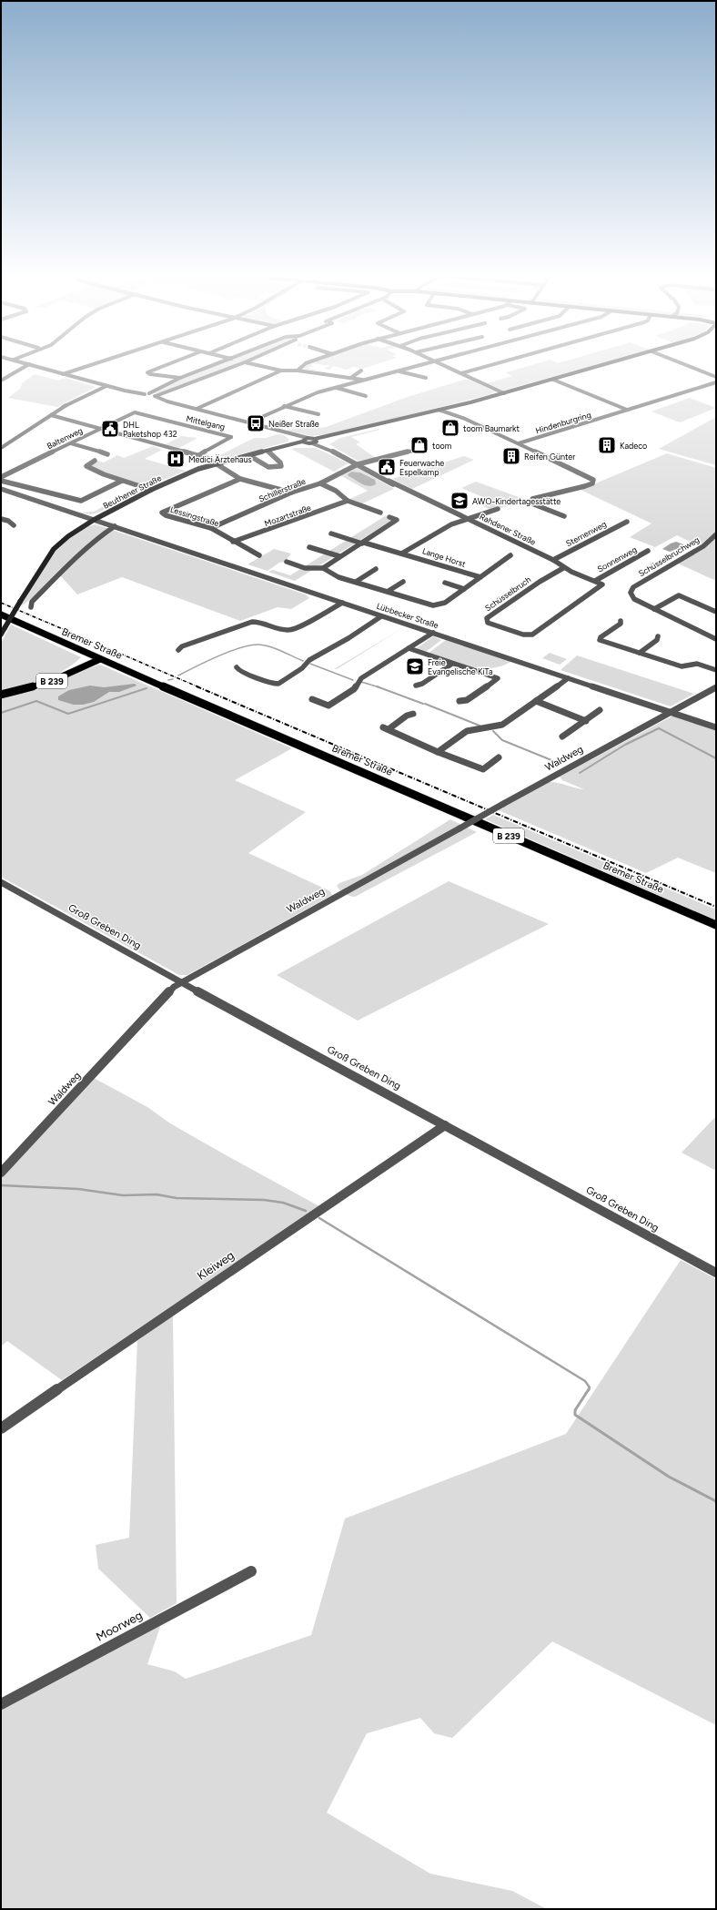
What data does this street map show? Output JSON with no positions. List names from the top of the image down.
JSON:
{
  "streets": {
    "main road": ["Beuthener Straße", "Bremer Straße", "B 239"],
    "street": [
      "Mittelgang",
      "Hindenburgring",
      "Baltenweg",
      "Schillerstraße",
      "Mozartstraße",
      "Lessingstraße",
      "Rahdener Straße",
      "Sternenweg",
      "Schüsselbruchweg",
      "Lange Horst",
      "Sonnenweg",
      "Schüsselbruch",
      "Lübbecker Straße",
      "Waldweg",
      "Groß Greben Ding",
      "Kleiweg",
      "Moorweg"
    ]
  },
  "crossings": [
    ["Mittelgang", "Baltenweg"],
    ["Schillerstraße", "Lessingstraße"],
    ["Schillerstraße", "Rahdener Straße"],
    ["Beuthener Straße", "Lübbecker Straße"],
    ["Mozartstraße", "Lessingstraße"],
    ["Rahdener Straße", "Sternenweg"],
    ["Rahdener Straße", "Lange Horst"],
    ["Rahdener Straße", "Sonnenweg"],
    ["Rahdener Straße", "Schüsselbruch"],
    ["Lübbecker Straße", "Waldweg"],
    ["Bremer Straße", "B 239"],
    ["Waldweg", "Groß Greben Ding"],
    ["Groß Greben Ding", "Kleiweg"]
  ],
  "places": {
    "bus stop": ["Neißer Straße"],
    "shop": ["toom Baumarkt", "toom"],
    "public building": ["DHL Paketshop 432", "Feuerwache Espelkamp"],
    "building": ["Kadeco", "Reifen Günter"],
    "hospital": ["Medici Ärztehaus"],
    "school or university": ["AWO-Kindertagesstätte", "Freie Evangelische KiTa"]
  }
}
